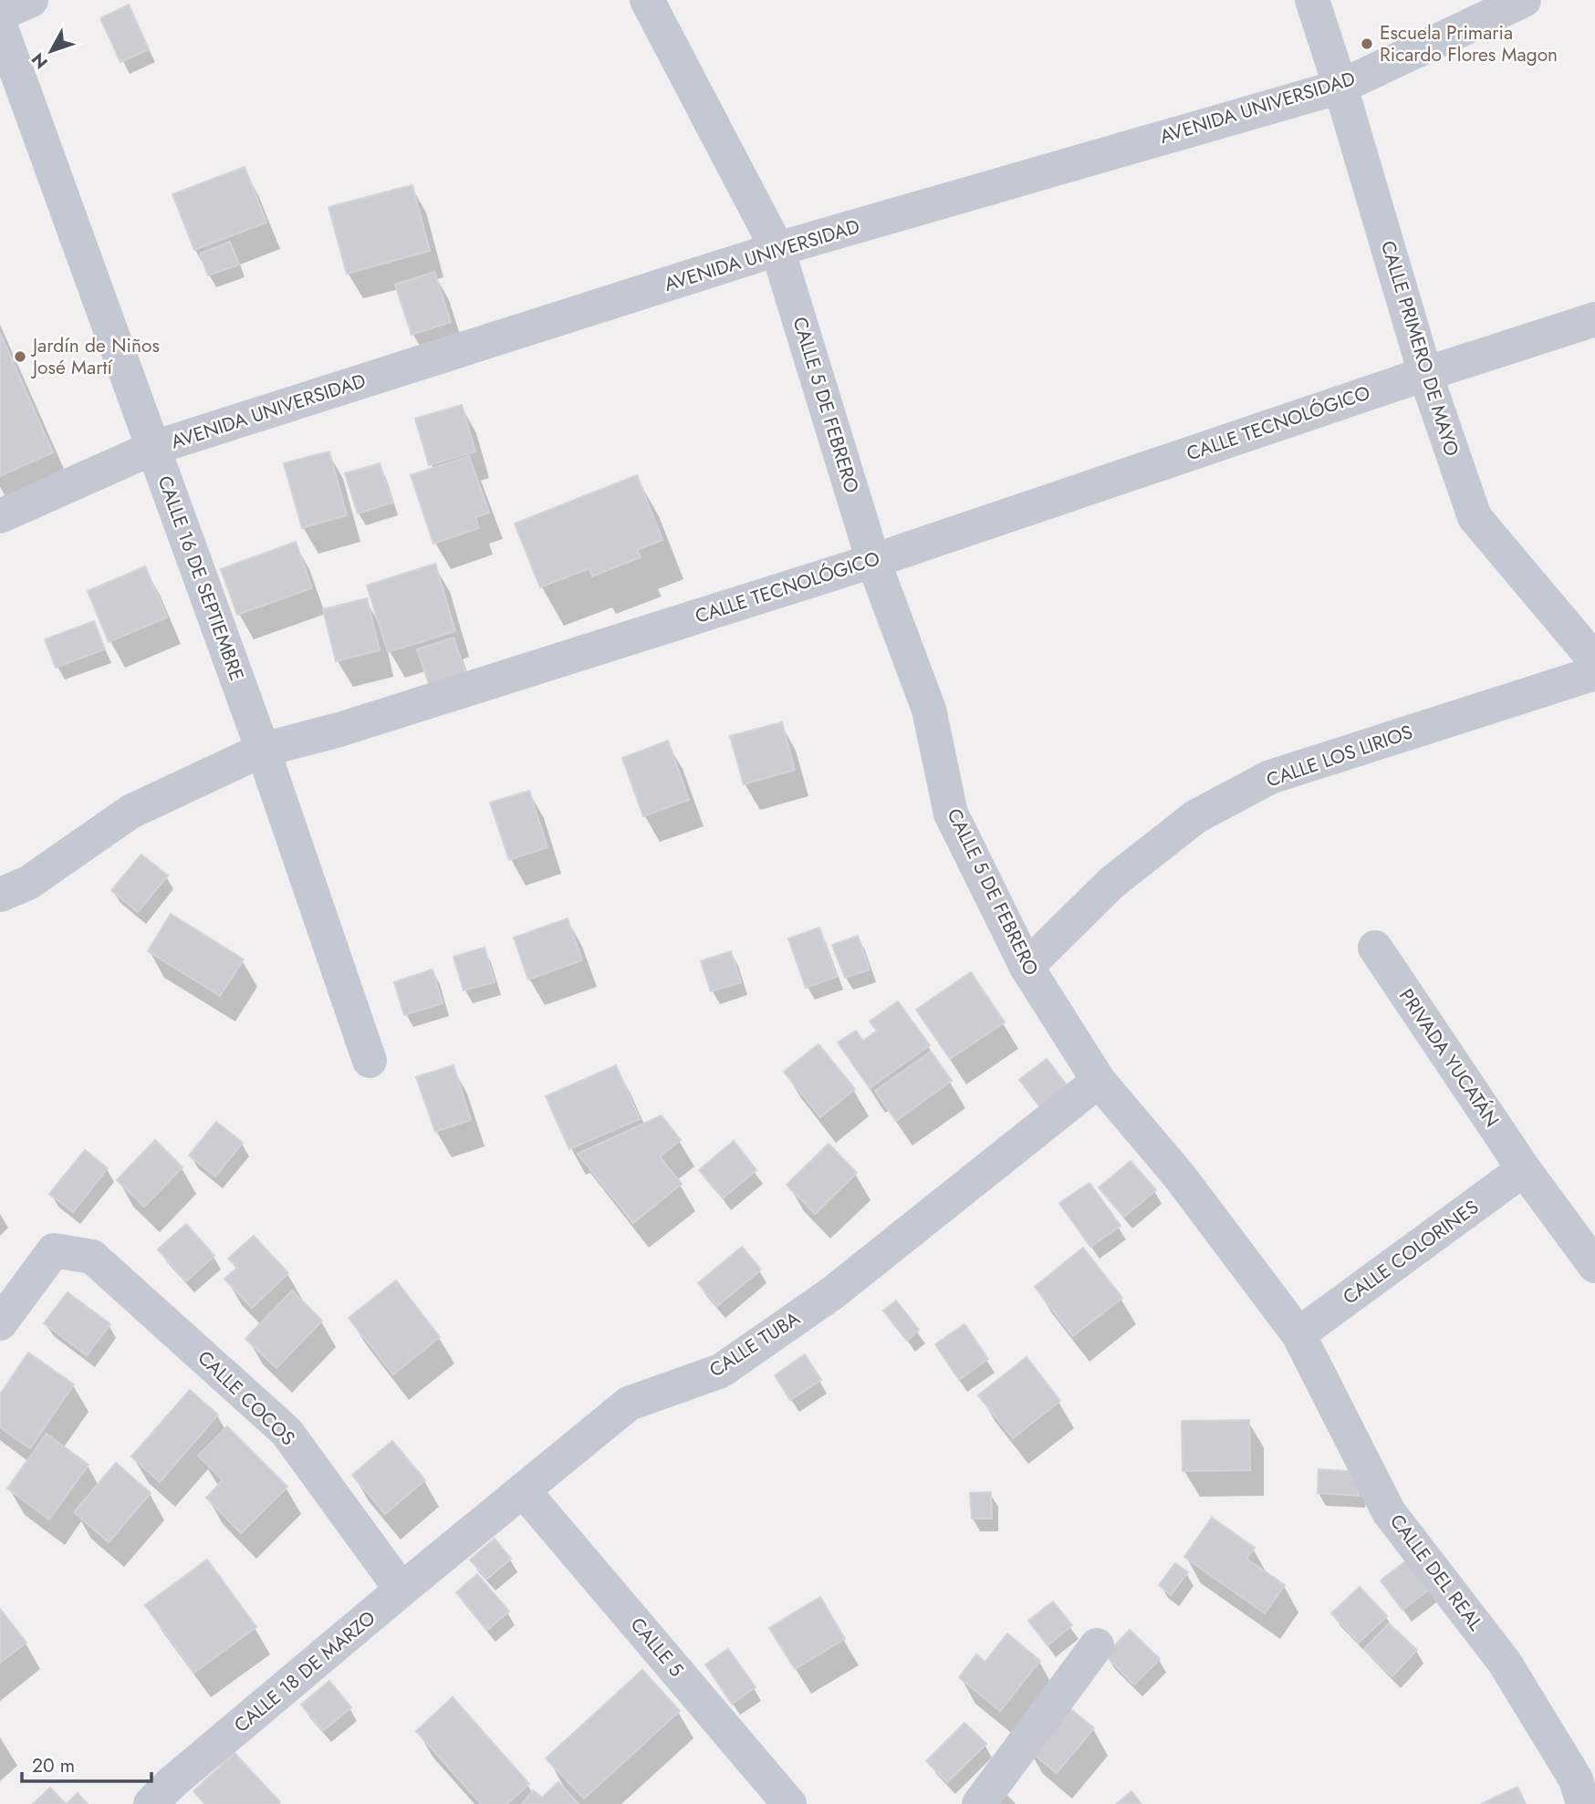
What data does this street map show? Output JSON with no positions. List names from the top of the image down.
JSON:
{
  "streets": {
    "street": [
      "AVENIDA UNIVERSIDAD",
      "CALLE PRIMERO DE MAYO",
      "CALLE 5 DE FEBRERO",
      "CALLE TECNOLÓGICO",
      "CALLE 16 DE SEPTIEMBRE",
      "CALLE LOS LIRIOS",
      "PRIVADA YUCATÁN",
      "CALLE COLORINES",
      "CALLE TUBA",
      "CALLE COCOS",
      "CALLE DEL REAL",
      "CALLE 5",
      "CALLE 18 DE MARZO"
    ]
  },
  "crossings": [
    ["AVENIDA UNIVERSIDAD", "CALLE PRIMERO DE MAYO"],
    ["AVENIDA UNIVERSIDAD", "CALLE 5 DE FEBRERO"],
    ["AVENIDA UNIVERSIDAD", "CALLE 16 DE SEPTIEMBRE"],
    ["CALLE PRIMERO DE MAYO", "CALLE TECNOLÓGICO"],
    ["CALLE 5 DE FEBRERO", "CALLE TECNOLÓGICO"],
    ["CALLE 5 DE FEBRERO", "CALLE LOS LIRIOS"],
    ["CALLE 5 DE FEBRERO", "CALLE COLORINES"],
    ["CALLE 5 DE FEBRERO", "CALLE TUBA"],
    ["CALLE 5 DE FEBRERO", "CALLE DEL REAL"],
    ["CALLE TECNOLÓGICO", "CALLE 16 DE SEPTIEMBRE"],
    ["PRIVADA YUCATÁN", "CALLE COLORINES"],
    ["CALLE COLORINES", "CALLE DEL REAL"],
    ["CALLE TUBA", "CALLE COCOS"],
    ["CALLE TUBA", "CALLE 5"],
    ["CALLE TUBA", "CALLE 18 DE MARZO"],
    ["CALLE COCOS", "CALLE 18 DE MARZO"]
  ],
  "places": ["Escuela Primaria Ricardo Flores Magon", "Jardín de Niños José Martí"],
  "scale_bar": "20 m",
  "north": "bottom left"
}
